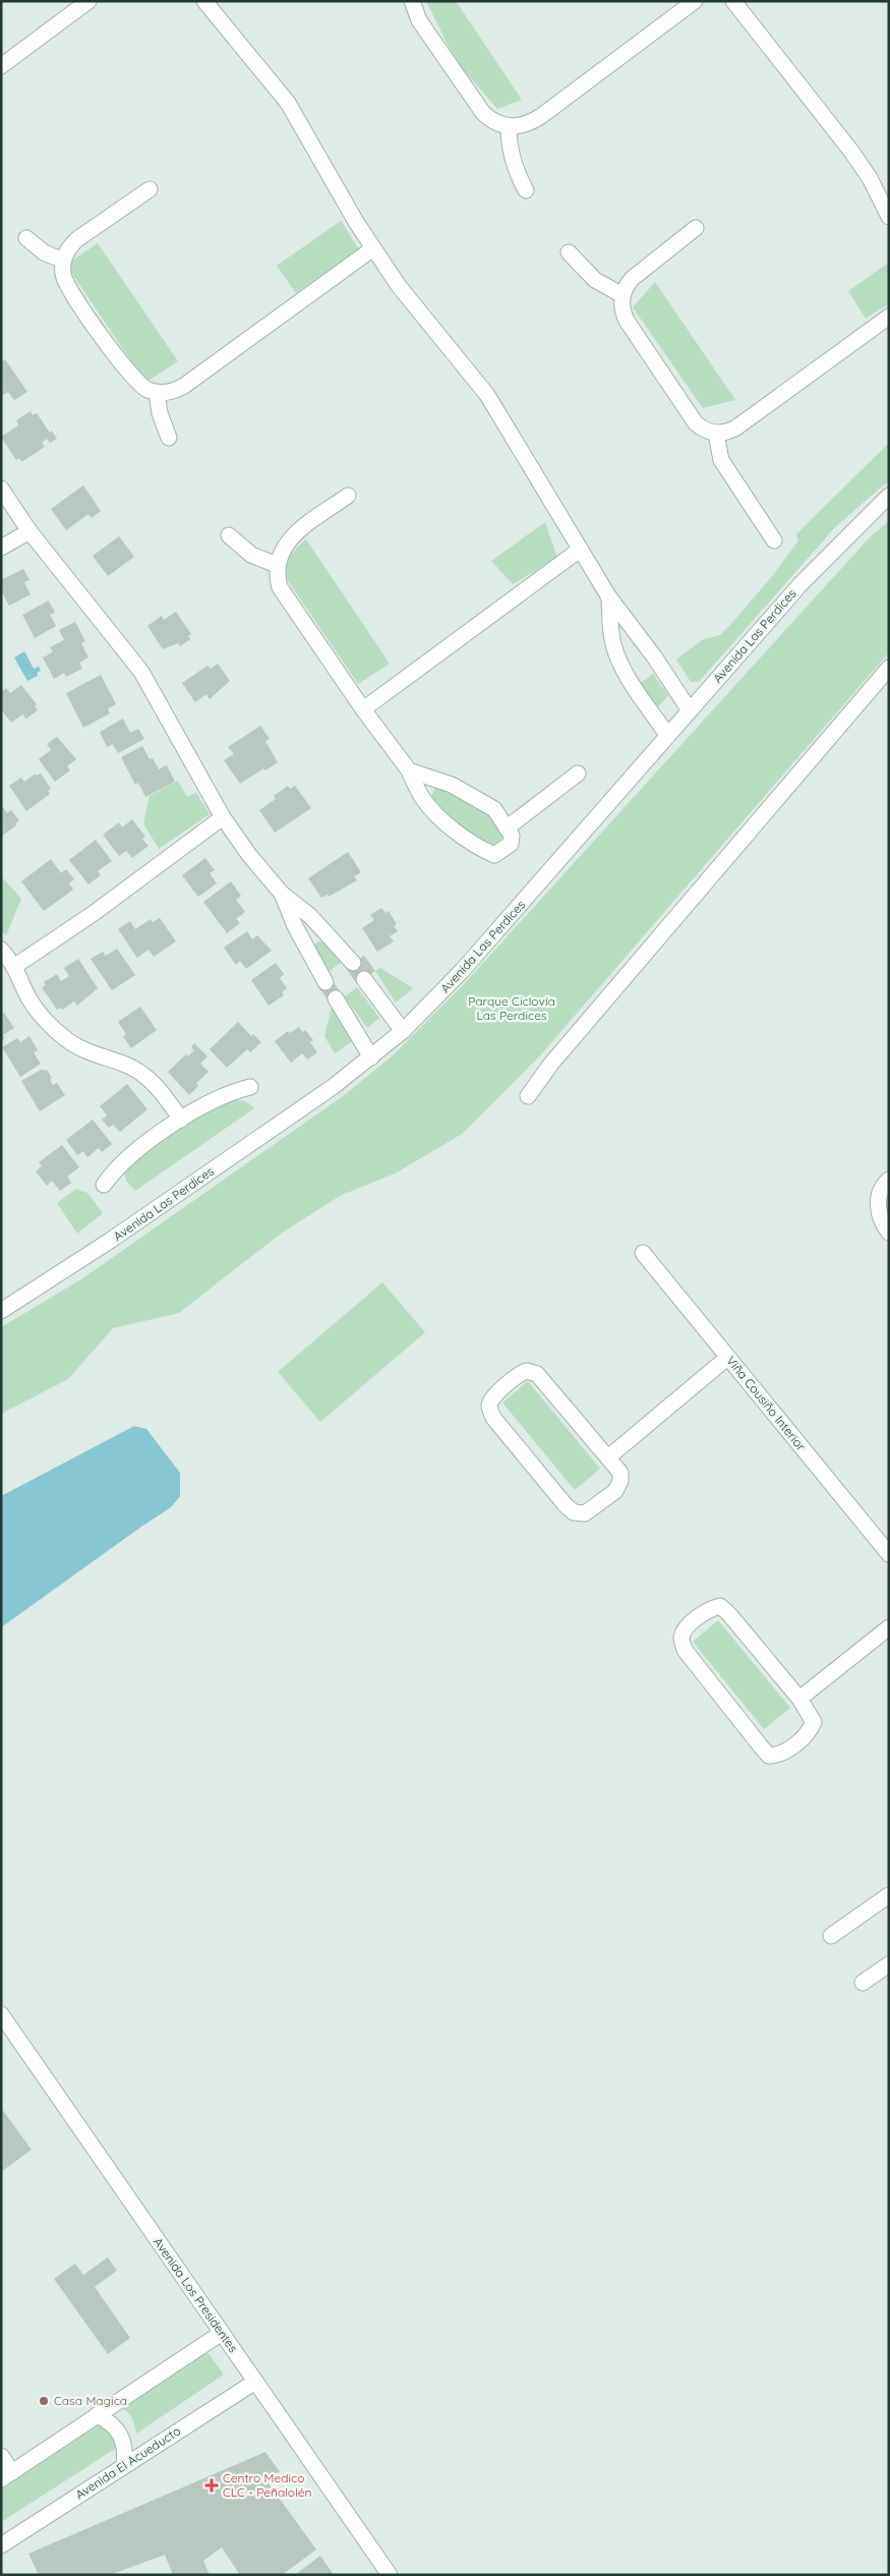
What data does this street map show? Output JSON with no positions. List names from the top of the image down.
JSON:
{
  "streets": {
    "street": [
      "Avenida Las Perdices",
      "Viña Cousiño Interior",
      "Avenida Los Presidentes",
      "Avenida El Acueducto"
    ]
  },
  "crossings": [
    ["Avenida Los Presidentes", "Avenida El Acueducto"]
  ],
  "parks": ["Parque Ciclovía Las Perdices"],
  "places": {
    "other": ["Casa Magica"],
    "health": ["Centro Medico CLC - Peñalolén"]
  }
}
